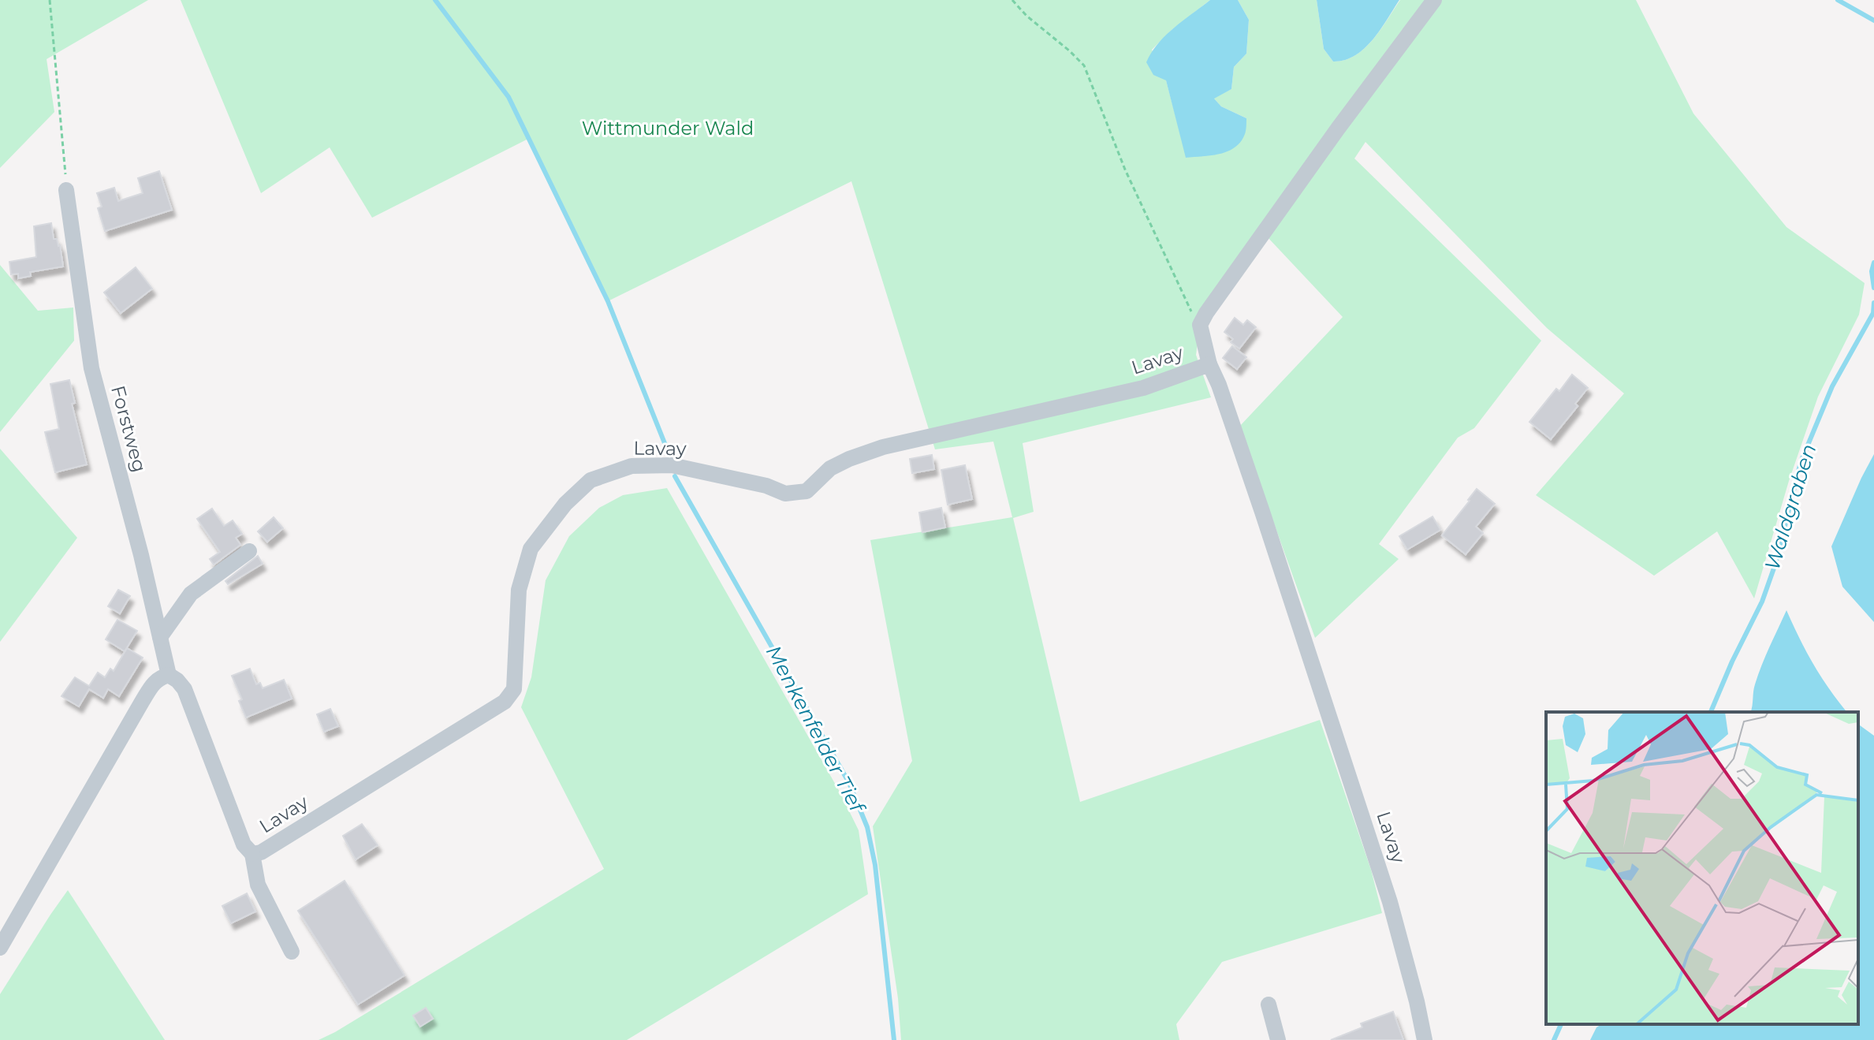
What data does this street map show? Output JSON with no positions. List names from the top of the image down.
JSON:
{
  "streets": {
    "street": ["Lavay", "Forstweg"]
  },
  "crossings": [
    ["Lavay", "Forstweg"]
  ],
  "water": ["Waldgraben", "Menkenfelder Tief"],
  "parks": ["Wittmunder Wald"]
}
